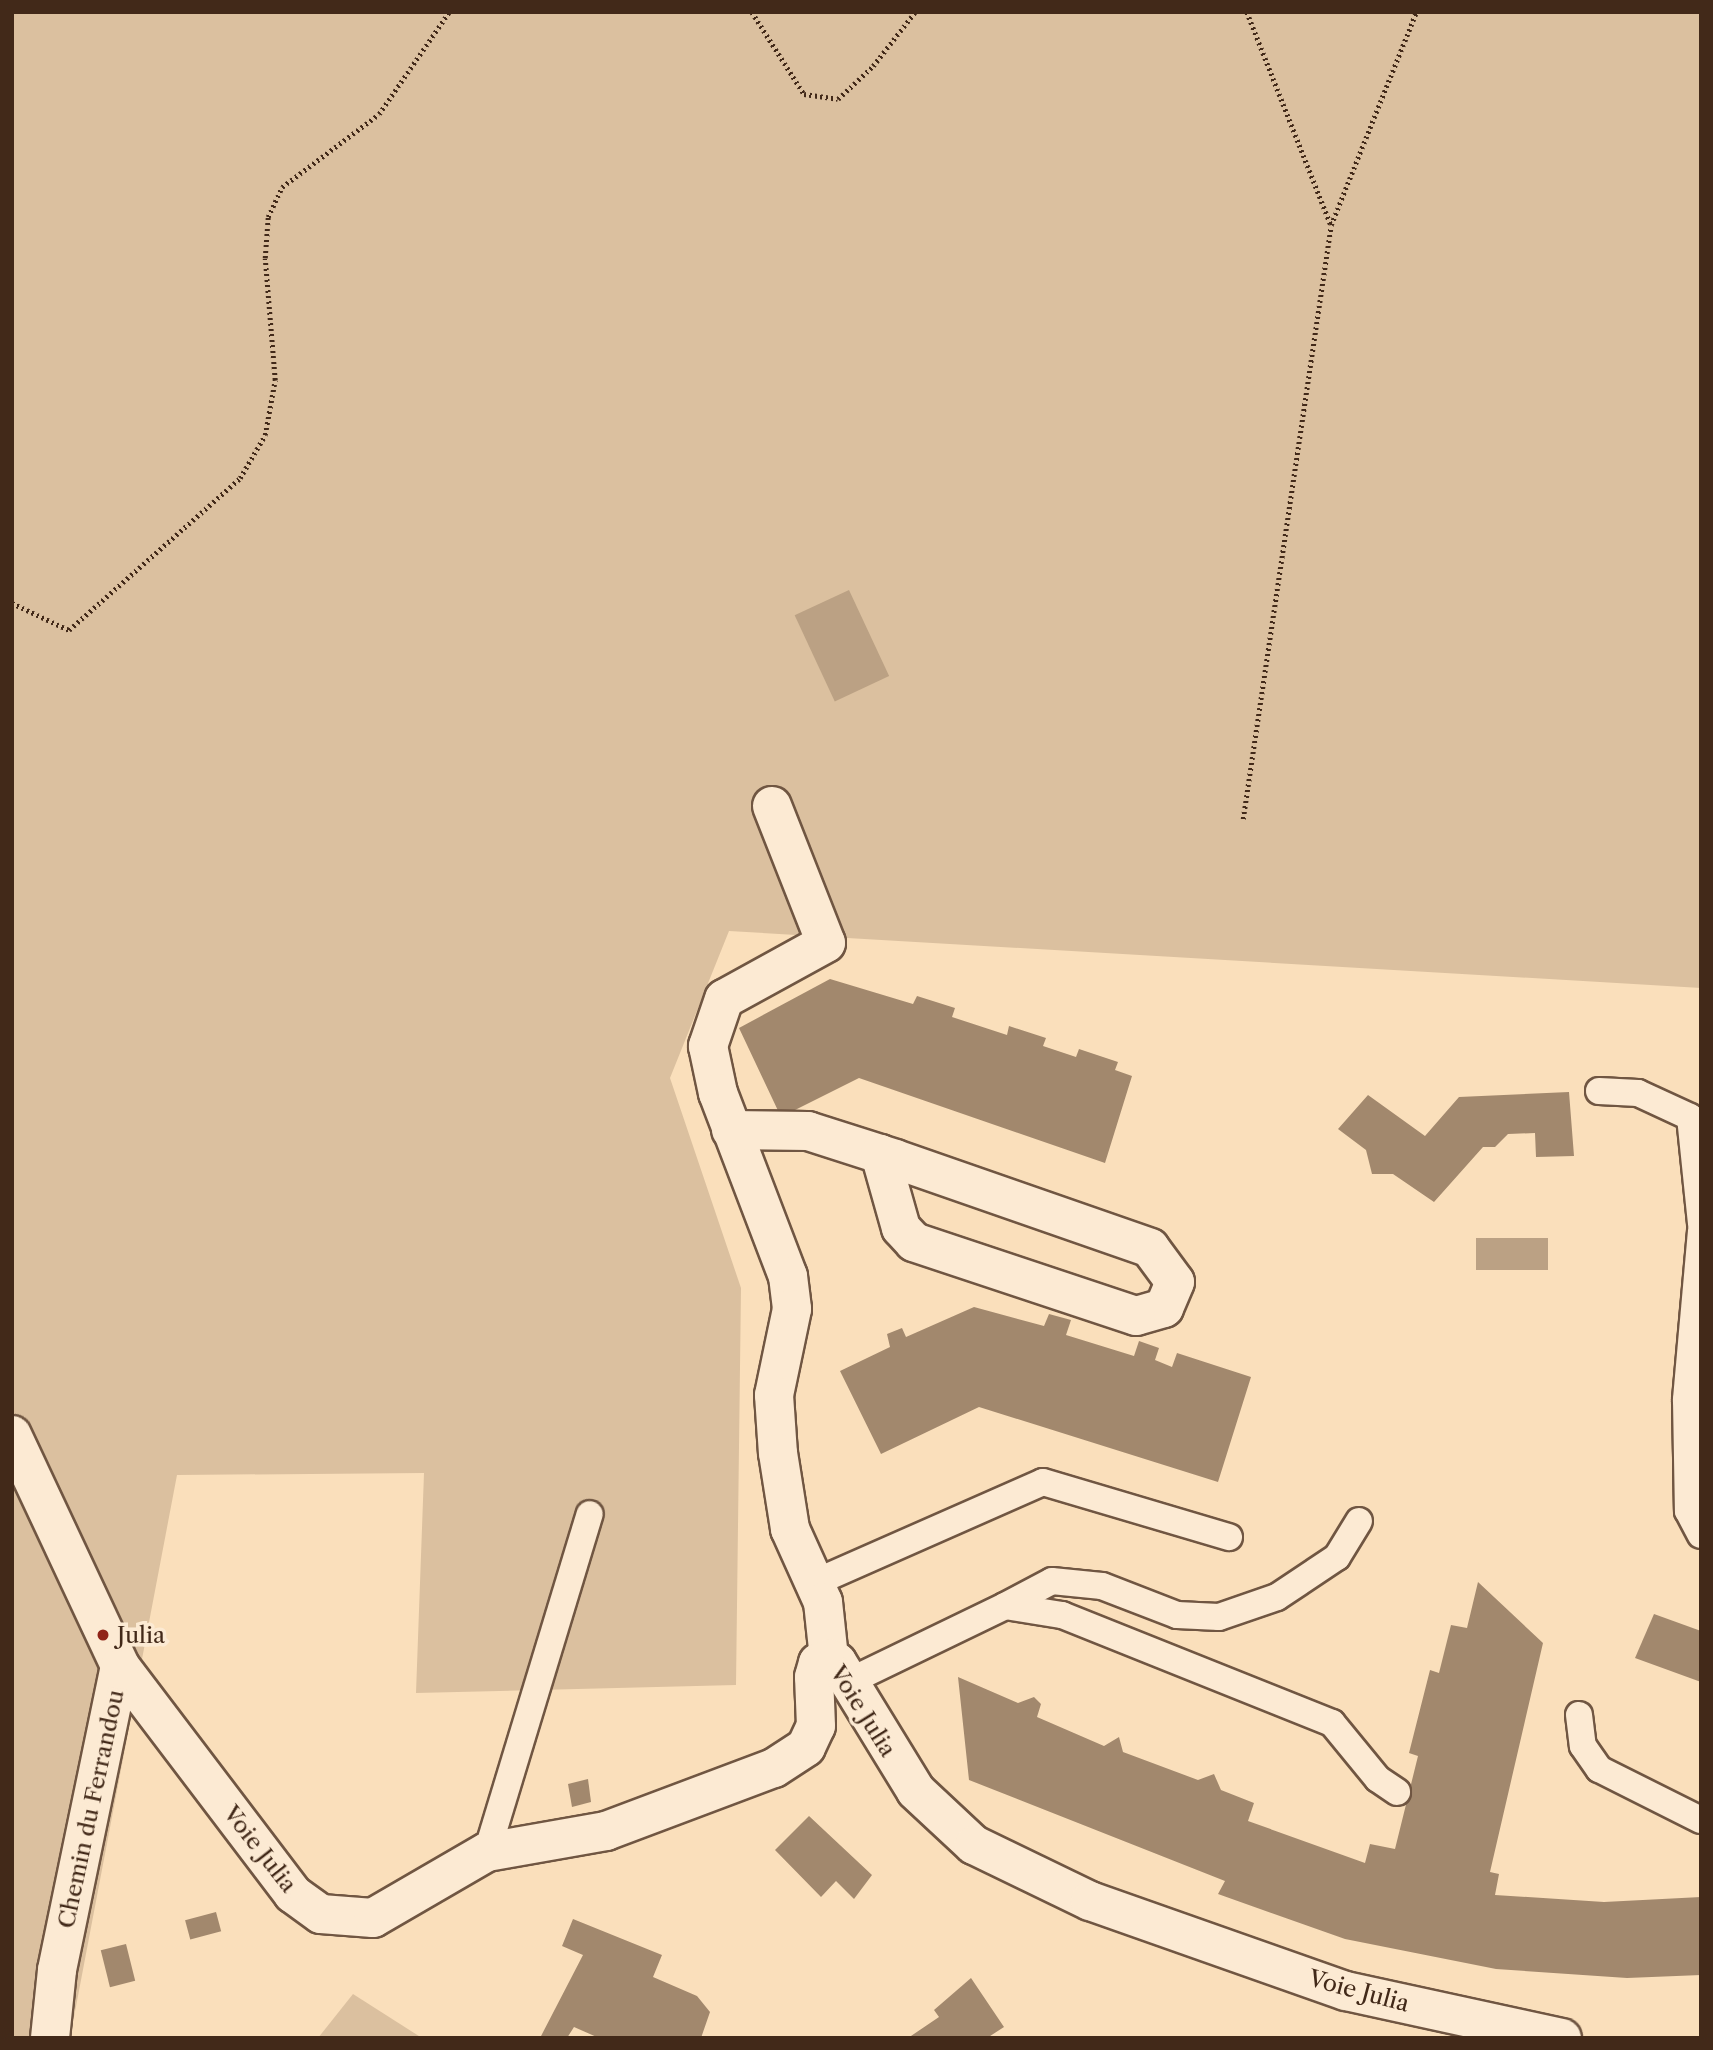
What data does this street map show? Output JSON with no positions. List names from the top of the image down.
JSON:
{
  "streets": {
    "street": ["Voie Julia", "Chemin du Ferrandou"]
  },
  "crossings": [
    ["Voie Julia", "Chemin du Ferrandou"]
  ],
  "places": ["Julia"]
}
